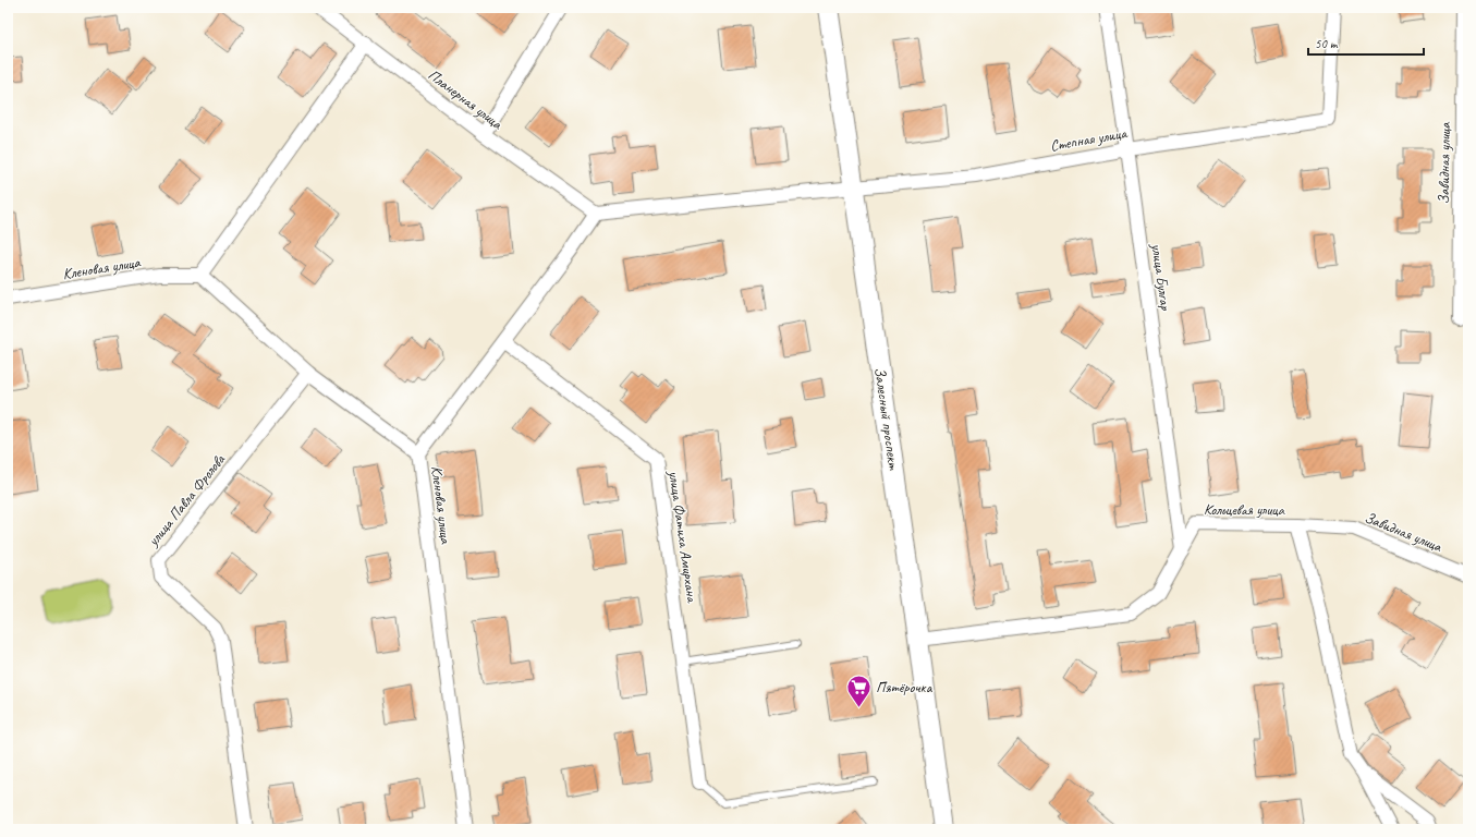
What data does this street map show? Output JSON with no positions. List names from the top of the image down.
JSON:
{
  "streets": {
    "main road": ["Залесный проспект"],
    "street": [
      "Планерная улица",
      "Степная улица",
      "Завидная улица",
      "Кленовая улица",
      "улица Булгар",
      "улица Павла Фролова",
      "Кольцевая улица",
      "улица Фатиха Амирхана"
    ]
  },
  "crossings": [
    ["Планерная улица", "Степная улица"],
    ["Планерная улица", "Кленовая улица"],
    ["Степная улица", "Кленовая улица"],
    ["Степная улица", "улица Булгар"],
    ["Степная улица", "Залесный проспект"],
    ["Завидная улица", "Кольцевая улица"],
    ["Кленовая улица", "улица Фатиха Амирхана"],
    ["улица Булгар", "Кольцевая улица"],
    ["Залесный проспект", "Кольцевая улица"]
  ],
  "places": {
    "supermarket": ["Пятёрочка"]
  },
  "scale_bar": "50 m"
}
